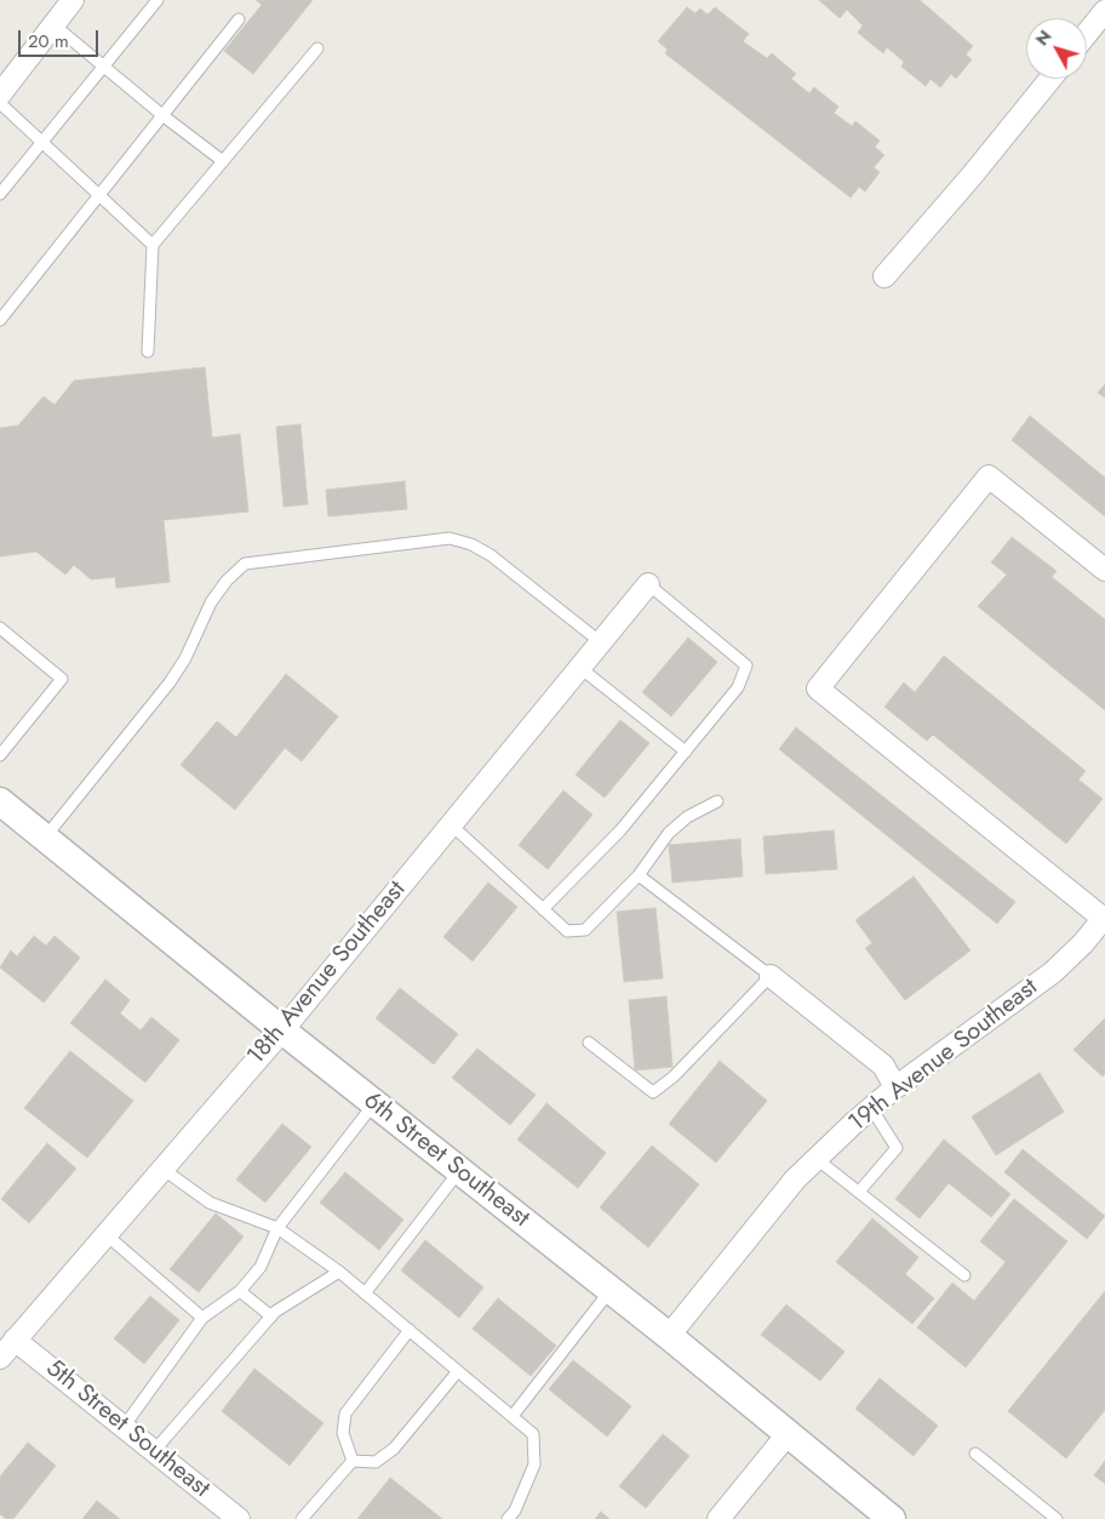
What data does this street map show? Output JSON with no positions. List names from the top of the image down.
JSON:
{
  "streets": {
    "street": [
      "18th Avenue Southeast",
      "19th Avenue Southeast",
      "6th Street Southeast",
      "5th Street Southeast"
    ]
  },
  "crossings": [
    ["18th Avenue Southeast", "6th Street Southeast"],
    ["18th Avenue Southeast", "5th Street Southeast"],
    ["19th Avenue Southeast", "6th Street Southeast"]
  ],
  "scale_bar": "20 m",
  "north": "top left"
}
